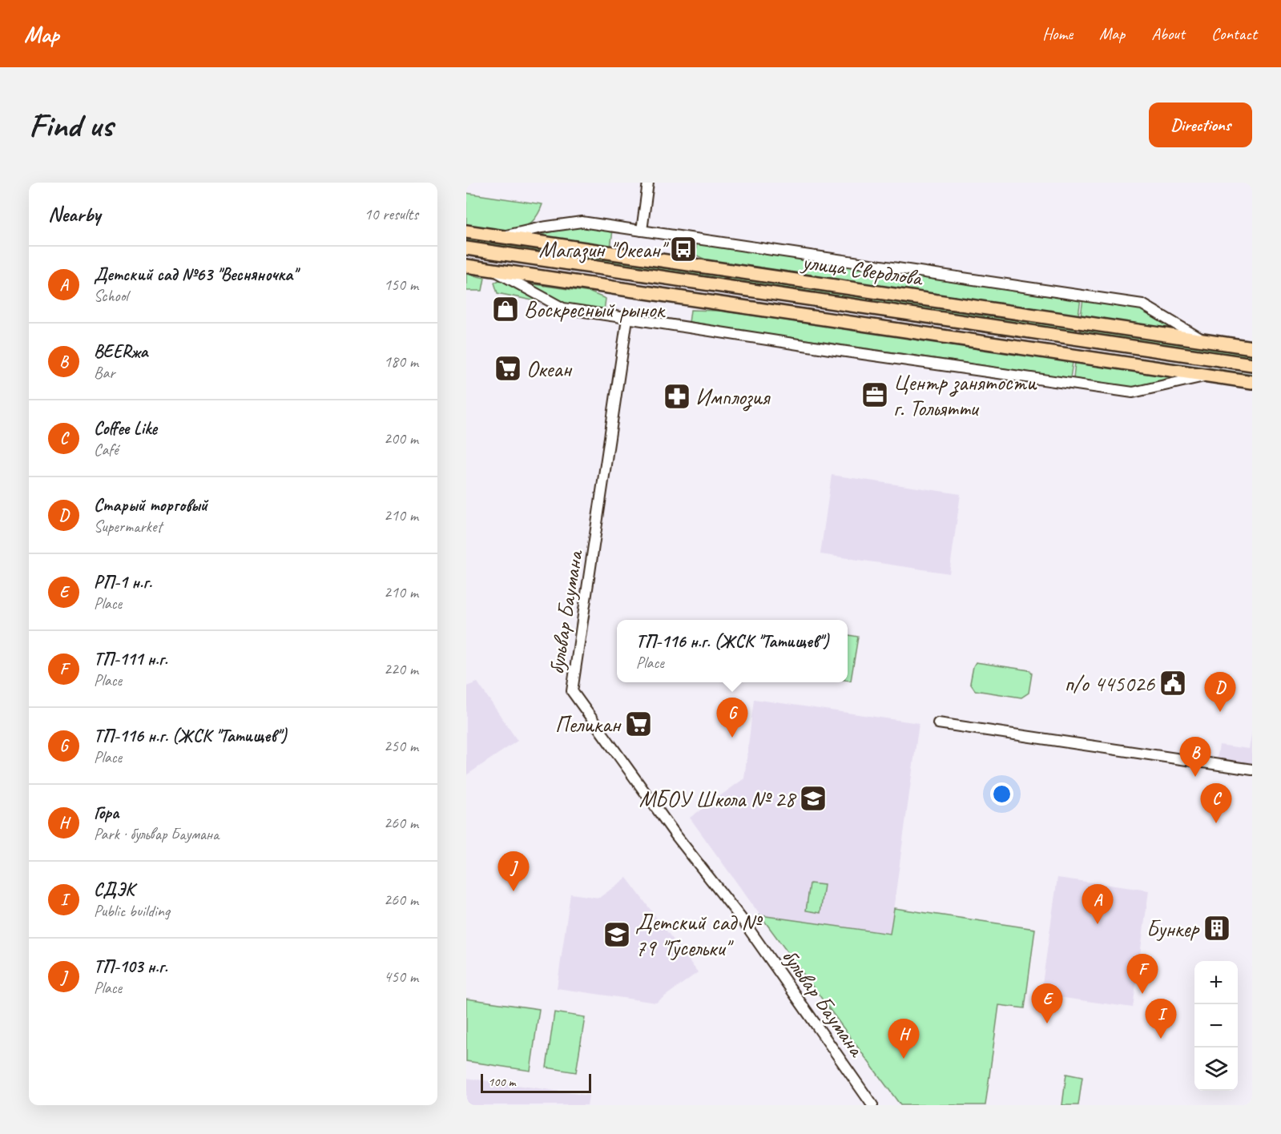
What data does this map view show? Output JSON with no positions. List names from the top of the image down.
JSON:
{
  "streets": {
    "main road": ["улица Свердлова"],
    "street": ["бульвар Баумана"]
  },
  "places": {
    "bus stop": ["Магазин \"Океан\""],
    "shop": ["Воскресный рынок"],
    "supermarket": ["Океан", "Пеликан"],
    "office": ["Центр занятости г. Тольятти"],
    "pharmacy": ["Имплозия"],
    "public building": ["п/о 445026"],
    "school or university": ["МБОУ Школа № 28", "Детский сад № 79 \"Гусельки\""],
    "building": ["Бункер"]
  },
  "scale_bar": "100 m",
  "page": {
    "header": "Map",
    "nav": [
      "Home",
      "Map",
      "About",
      "Contact"
    ],
    "buttons": "Directions",
    "title": "Find us",
    "heading": ["Nearby", "10 results"],
    "list": [
      {
        "mark": "A",
        "name": "Детский сад №63 \"Весняночка\"",
        "note": "School",
        "value": "150 m"
      },
      {
        "mark": "B",
        "name": "BEERжа",
        "note": "Bar",
        "value": "180 m"
      },
      {
        "mark": "C",
        "name": "Coffee Like",
        "note": "Café",
        "value": "200 m"
      },
      {
        "mark": "D",
        "name": "Старый торговый",
        "note": "Supermarket",
        "value": "210 m"
      },
      {
        "mark": "E",
        "name": "РП-1 н.г.",
        "note": "Place",
        "value": "210 m"
      },
      {
        "mark": "F",
        "name": "ТП-111 н.г.",
        "note": "Place",
        "value": "220 m"
      },
      {
        "mark": "G",
        "name": "ТП-116 н.г. (ЖСК \"Татищев\")",
        "note": "Place",
        "value": "250 m"
      },
      {
        "mark": "H",
        "name": "Гора",
        "note": "Park · бульвар Баумана",
        "value": "260 m"
      },
      {
        "mark": "I",
        "name": "СДЭК",
        "note": "Public building",
        "value": "260 m"
      },
      {
        "mark": "J",
        "name": "ТП-103 н.г.",
        "note": "Place",
        "value": "450 m"
      }
    ],
    "popup": ["ТП-116 н.г. (ЖСК \"Татищев\")", "Place"],
    "pins": [
      "D",
      "G",
      "B",
      "C",
      "J",
      "A",
      "F",
      "E",
      "I",
      "H"
    ],
    "map_buttons": ["+", "−"],
    "scale": "100 m"
  }
}
